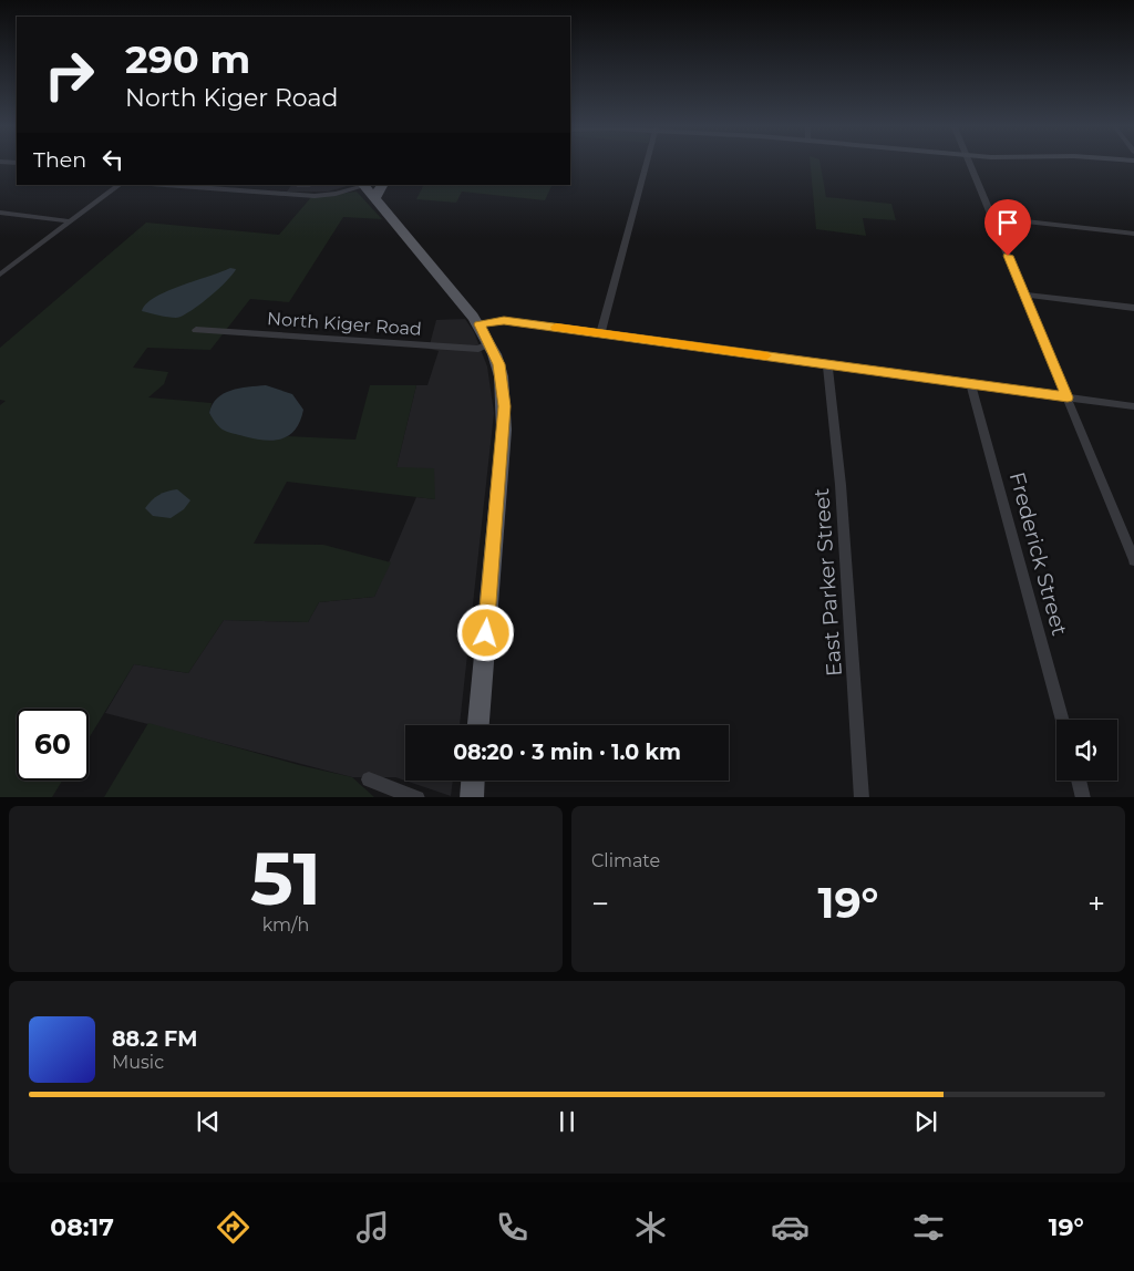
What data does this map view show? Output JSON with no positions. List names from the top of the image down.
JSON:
{
  "streets": {
    "street": ["North Kiger Road", "Frederick Street", "East Parker Street"]
  },
  "page": {
    "turn": ["290 m", "North Kiger Road"],
    "then": "Then",
    "limit": "60",
    "trip": "08:20 · 3 min · 1.0 km",
    "tile": [
      ["51", "km/h"],
      "Climate"
    ],
    "heat": ["−", "19°", "+"],
    "song": ["88.2 FM", "Music"],
    "tabs": ["08:17", "19°"]
  }
}
